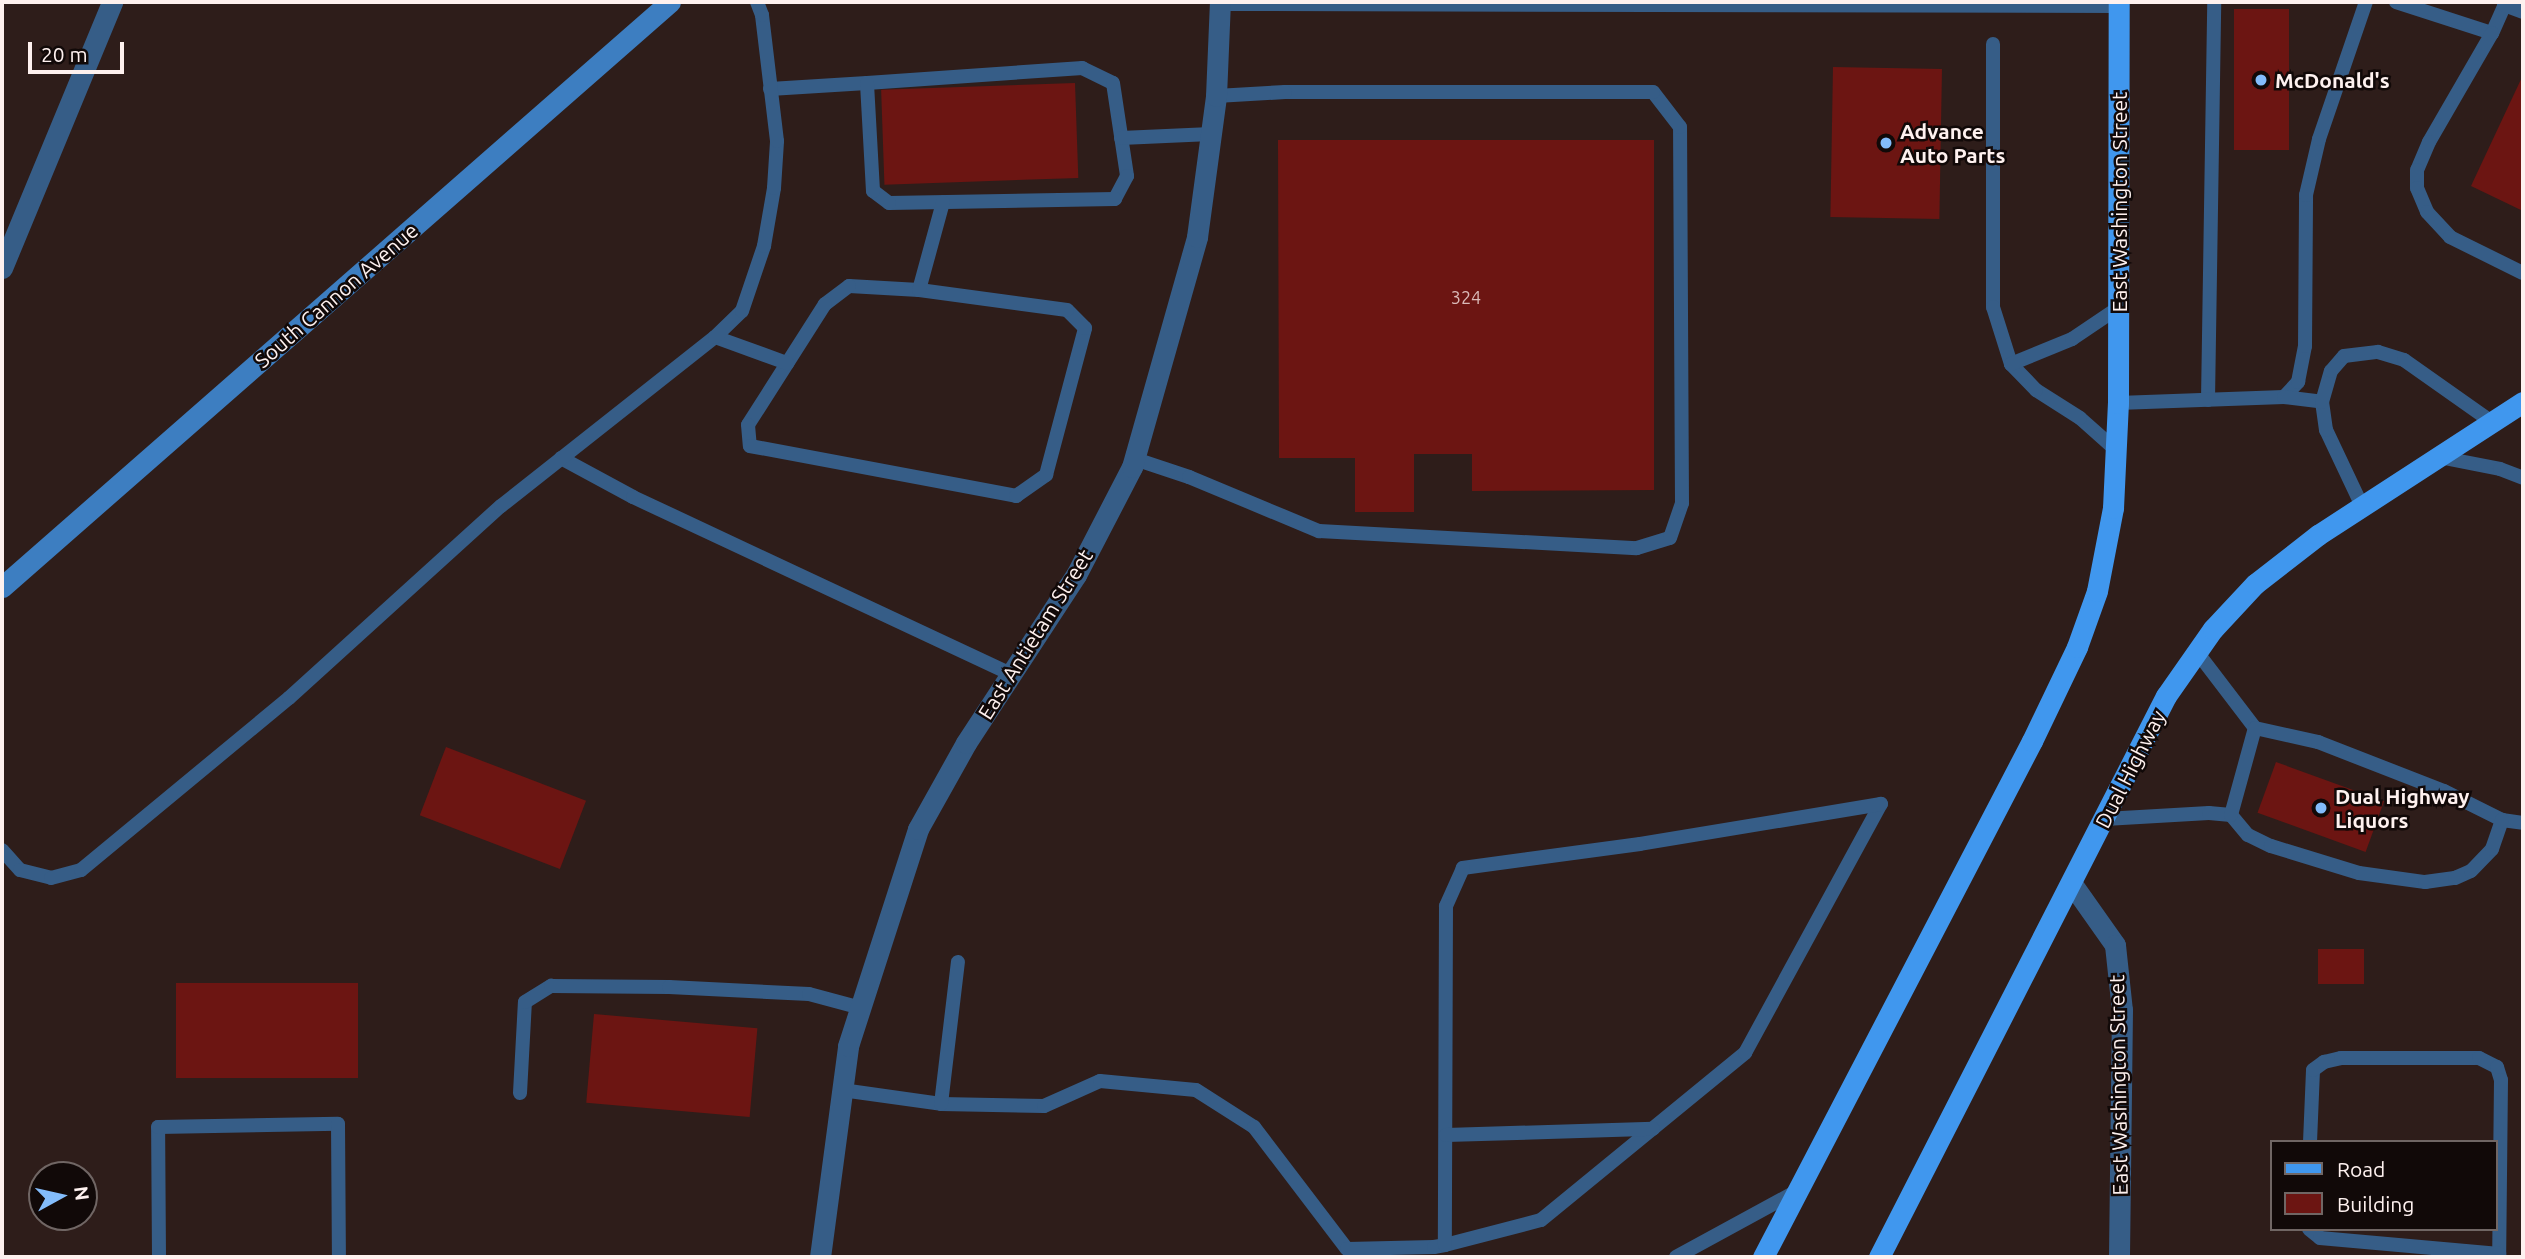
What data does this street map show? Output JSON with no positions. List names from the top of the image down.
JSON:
{
  "streets": {
    "main road": ["East Washington Street", "Dual Highway"],
    "street": ["South Cannon Avenue", "East Antietam Street"]
  },
  "crossings": [
    ["East Washington Street", "Dual Highway"]
  ],
  "places": ["McDonald's", "Advance Auto Parts", "Dual Highway Liquors"],
  "house_numbers": ["324"],
  "legend": ["Road", "Building"],
  "scale_bar": "20 m",
  "north": "right"
}
